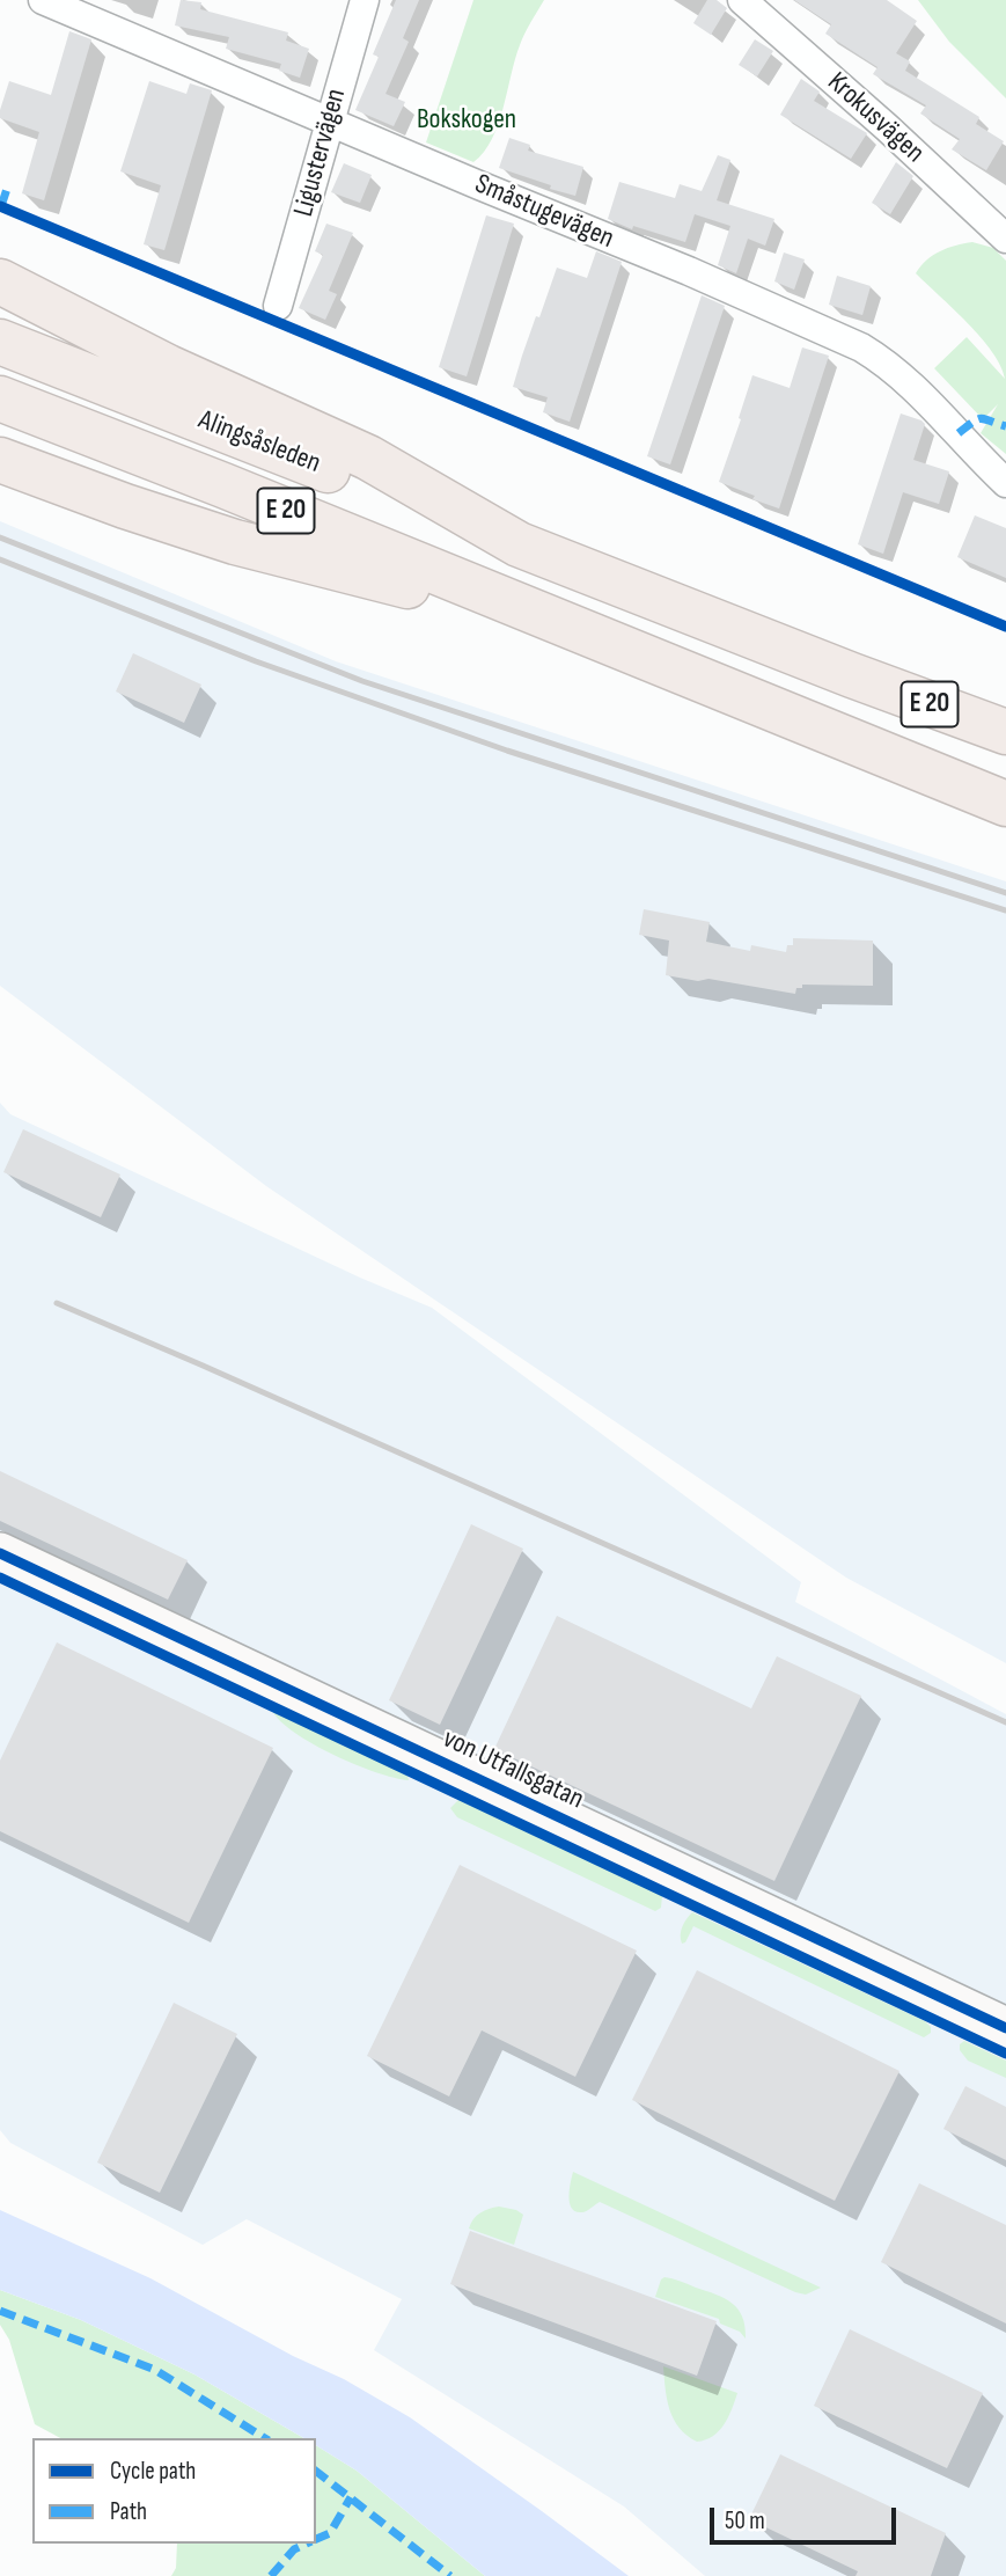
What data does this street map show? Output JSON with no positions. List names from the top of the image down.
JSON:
{
  "streets": {
    "highway": ["Alingsåsleden", "E 20"],
    "street": [
      "Krokusvägen",
      "Ligustervägen",
      "Småstugevägen",
      "von Utfallsgatan"
    ]
  },
  "crossings": [
    ["Ligustervägen", "Småstugevägen"],
    ["Alingsåsleden", "E 20"]
  ],
  "parks": ["Bokskogen"],
  "legend": ["Cycle path", "Path"],
  "scale_bar": "50 m"
}
